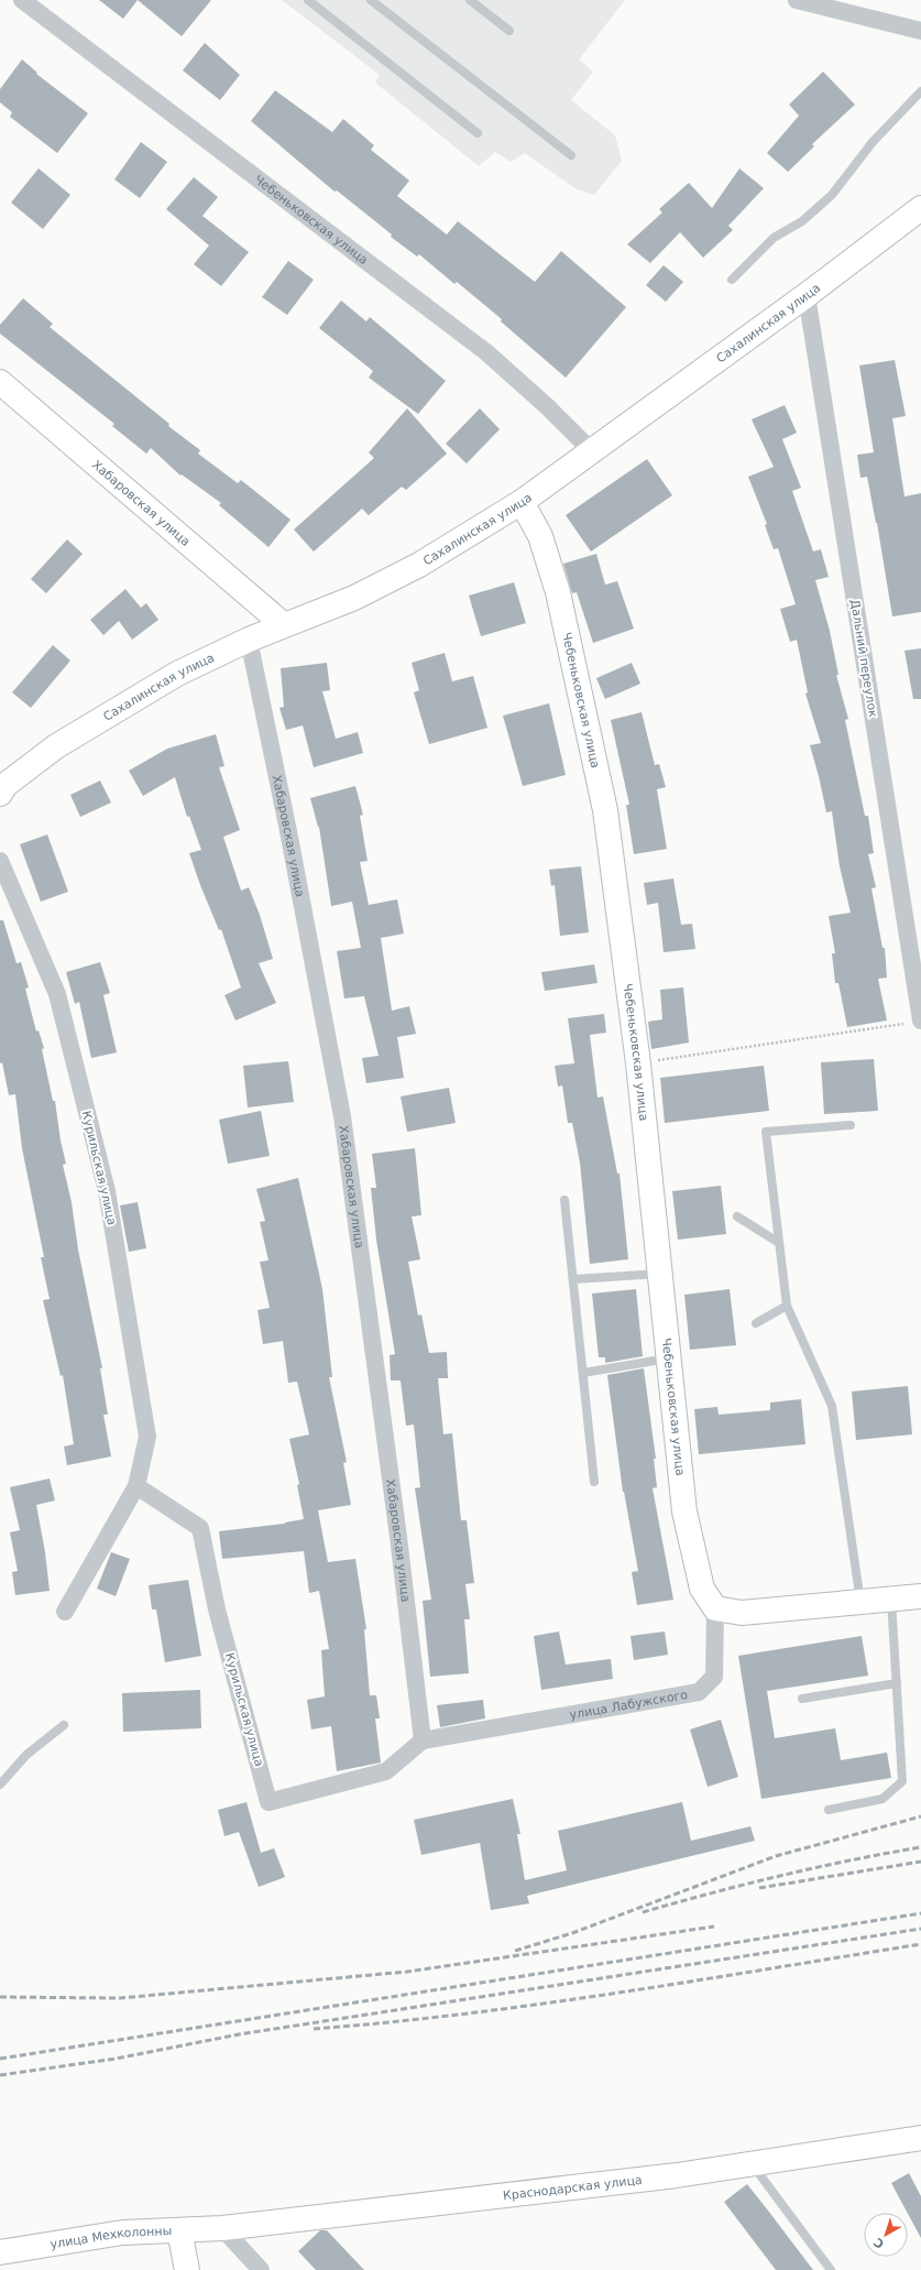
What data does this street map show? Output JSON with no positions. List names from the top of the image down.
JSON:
{
  "streets": {
    "street": [
      "Чебеньковская улица",
      "Сахалинская улица",
      "Хабаровская улица",
      "Дальний переулок",
      "Курильская улица",
      "улица Лабужского",
      "Краснодарская улица",
      "улица Мехколонны"
    ]
  },
  "crossings": [
    ["Чебеньковская улица", "Сахалинская улица"],
    ["Чебеньковская улица", "улица Лабужского"],
    ["Сахалинская улица", "Хабаровская улица"],
    ["Сахалинская улица", "Дальний переулок"],
    ["Хабаровская улица", "Курильская улица"],
    ["Хабаровская улица", "улица Лабужского"],
    ["Курильская улица", "улица Лабужского"],
    ["Краснодарская улица", "улица Мехколонны"]
  ],
  "north": "bottom left"
}
